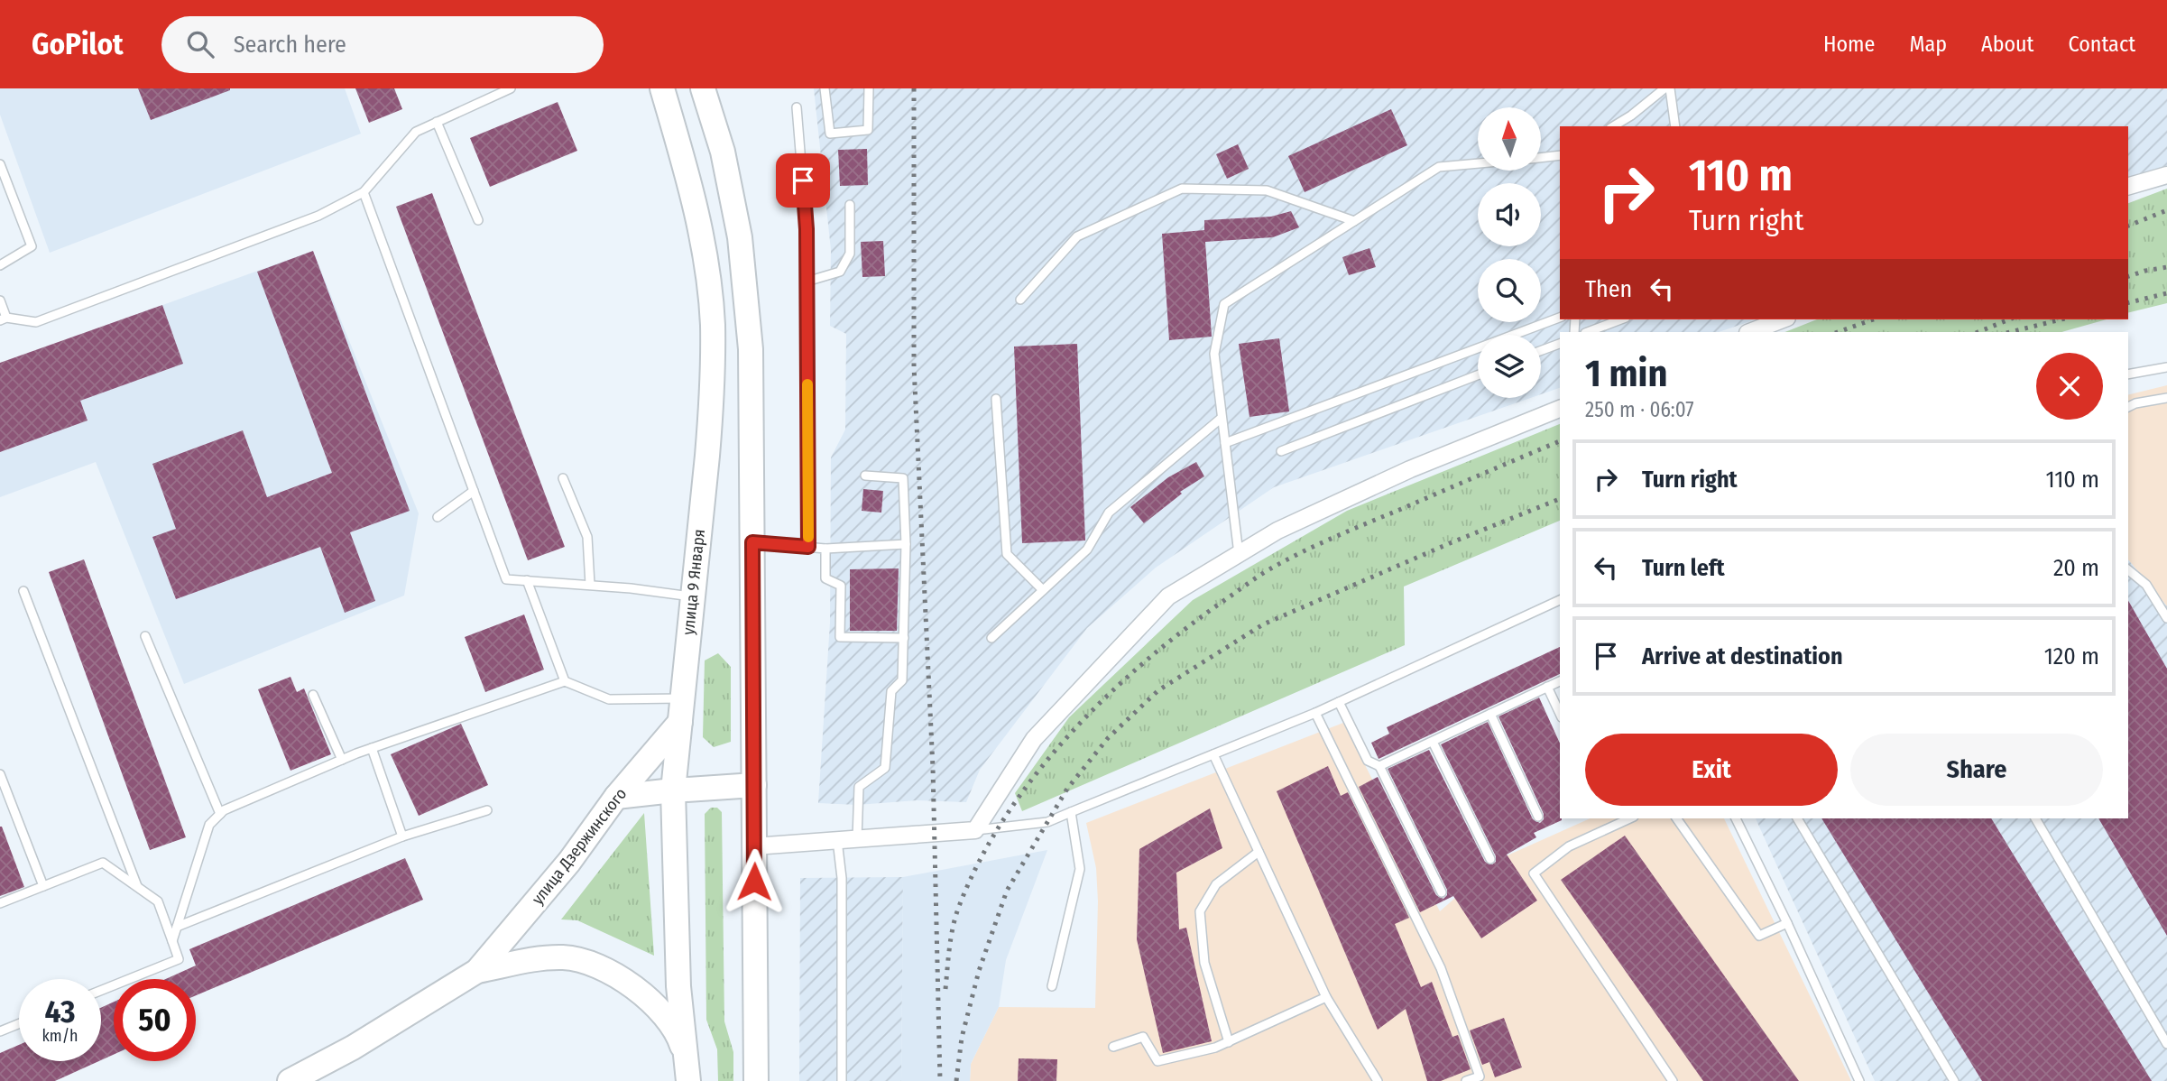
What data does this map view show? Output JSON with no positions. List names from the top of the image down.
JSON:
{
  "streets": {
    "main road": ["улица 9 Января", "улица Дзержинского"]
  },
  "crossings": [
    ["улица 9 Января", "улица Дзержинского"]
  ],
  "north": "top",
  "page": {
    "header": "GoPilot",
    "search": "Search here",
    "nav": [
      "Home",
      "Map",
      "About",
      "Contact"
    ],
    "turn": ["110 m", "Turn right"],
    "then": "Then",
    "heading": ["1 min", "250 m · 06:07"],
    "list": [
      {
        "name": "Turn right",
        "value": "110 m"
      },
      {
        "name": "Turn left",
        "value": "20 m"
      },
      {
        "name": "Arrive at destination",
        "value": "120 m"
      }
    ],
    "buttons": ["Exit", "Share"],
    "speed": "43 km/h",
    "limit": "50"
  }
}
